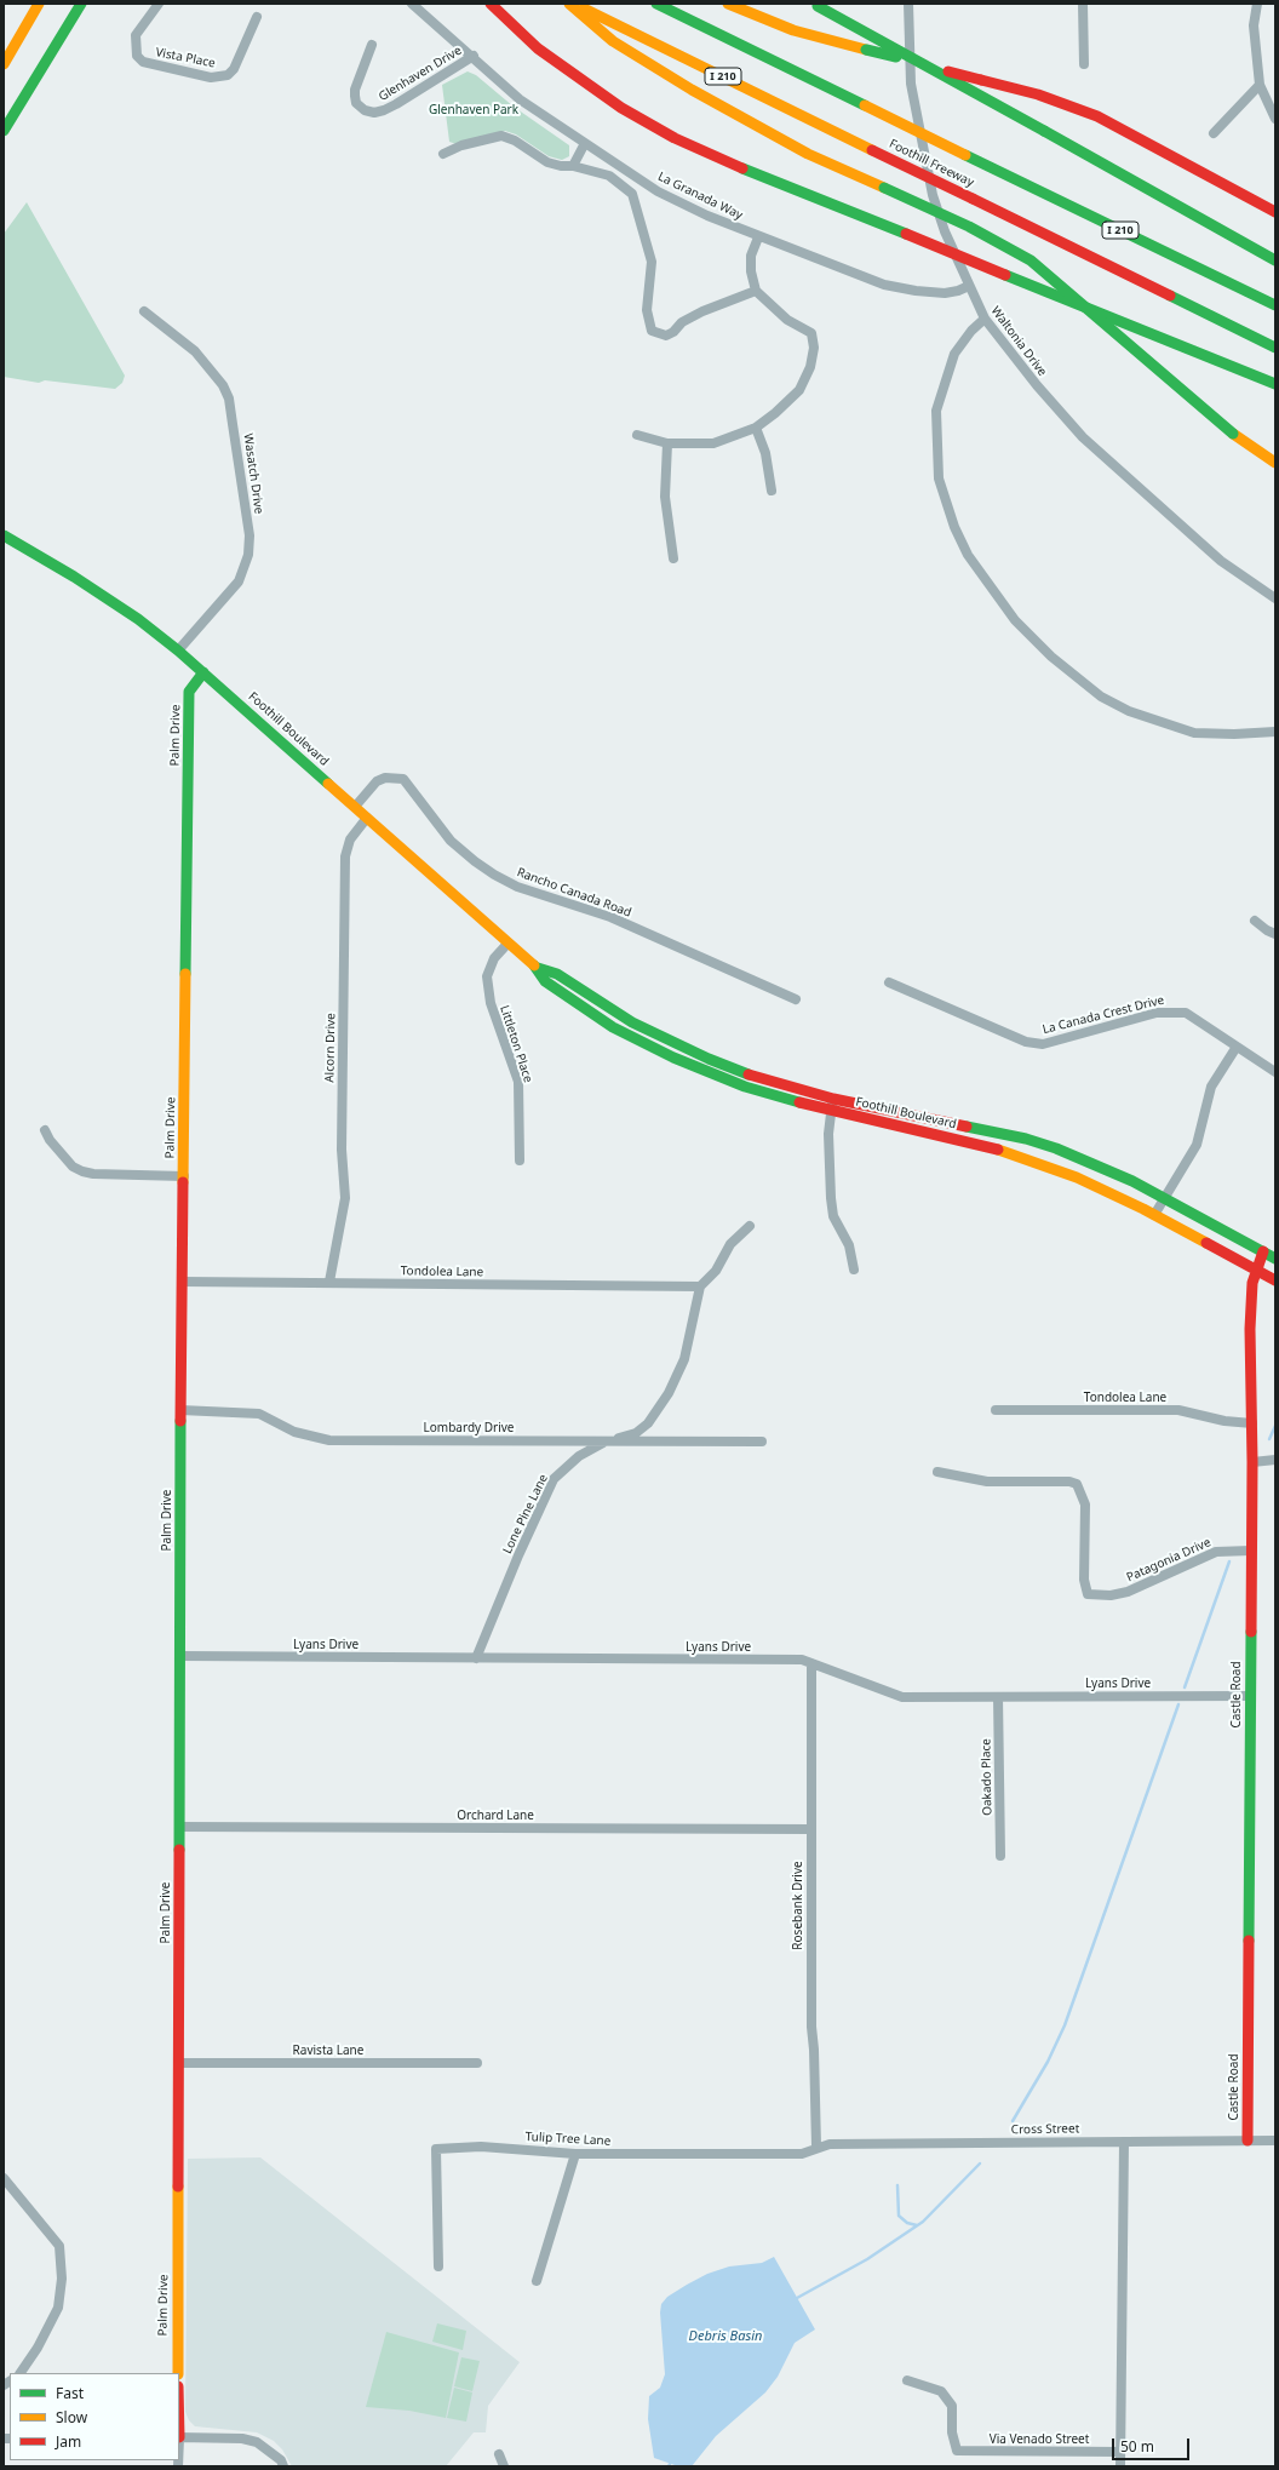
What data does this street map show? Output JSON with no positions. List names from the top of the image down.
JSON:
{
  "streets": {
    "main road": [
      "I 210",
      "Foothill Freeway",
      "Foothill Boulevard",
      "Palm Drive",
      "Castle Road"
    ],
    "street": [
      "Vista Place",
      "Glenhaven Drive",
      "La Granada Way",
      "Waltonia Drive",
      "Wasatch Drive",
      "Rancho Canada Road",
      "La Canada Crest Drive",
      "Littleton Place",
      "Alcorn Drive",
      "Tondolea Lane",
      "Lombardy Drive",
      "Lone Pine Lane",
      "Patagonia Drive",
      "Lyans Drive",
      "Oakado Place",
      "Orchard Lane",
      "Rosebank Drive",
      "Ravista Lane",
      "Cross Street",
      "Tulip Tree Lane",
      "Via Venado Street"
    ]
  },
  "crossings": [
    ["Glenhaven Drive", "La Granada Way"],
    ["La Granada Way", "Waltonia Drive"],
    ["Wasatch Drive", "Foothill Boulevard"],
    ["Foothill Boulevard", "Palm Drive"],
    ["Foothill Boulevard", "Rancho Canada Road"],
    ["Foothill Boulevard", "Littleton Place"],
    ["Foothill Boulevard", "Alcorn Drive"],
    ["Foothill Boulevard", "Castle Road"],
    ["Palm Drive", "Tondolea Lane"],
    ["Palm Drive", "Lombardy Drive"],
    ["Palm Drive", "Lyans Drive"],
    ["Palm Drive", "Orchard Lane"],
    ["Palm Drive", "Ravista Lane"],
    ["Alcorn Drive", "Tondolea Lane"],
    ["Tondolea Lane", "Lone Pine Lane"],
    ["Tondolea Lane", "Castle Road"],
    ["Lombardy Drive", "Lone Pine Lane"],
    ["Lone Pine Lane", "Lyans Drive"],
    ["Patagonia Drive", "Castle Road"],
    ["Lyans Drive", "Castle Road"],
    ["Lyans Drive", "Oakado Place"],
    ["Lyans Drive", "Rosebank Drive"],
    ["Castle Road", "Cross Street"],
    ["Orchard Lane", "Rosebank Drive"],
    ["Rosebank Drive", "Cross Street"],
    ["Rosebank Drive", "Tulip Tree Lane"],
    ["Cross Street", "Tulip Tree Lane"]
  ],
  "water": ["Debris Basin"],
  "parks": ["Glenhaven Park"],
  "legend": ["Fast", "Slow", "Jam"],
  "scale_bar": "50 m"
}
